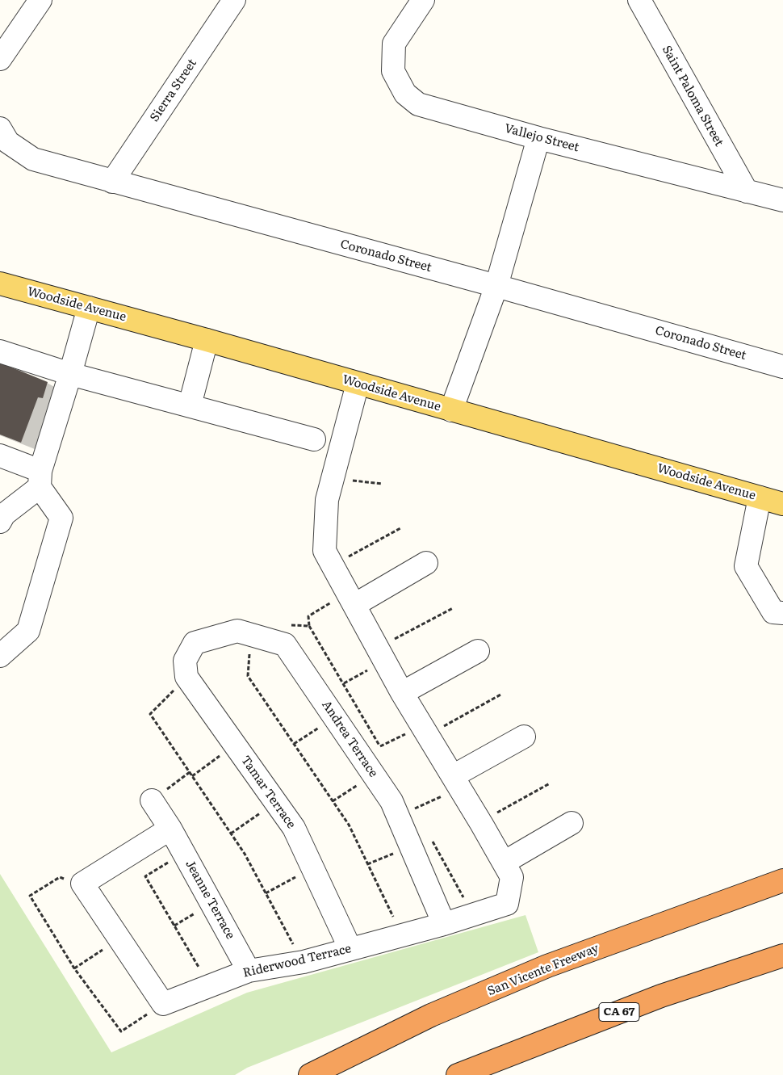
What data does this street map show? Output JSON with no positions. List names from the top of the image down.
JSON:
{
  "streets": {
    "highway": ["San Vicente Freeway", "CA 67"],
    "main road": ["Woodside Avenue"],
    "street": [
      "Sierra Street",
      "Saint Paloma Street",
      "Vallejo Street",
      "Coronado Street",
      "Andrea Terrace",
      "Tamar Terrace",
      "Jeanne Terrace",
      "Riderwood Terrace"
    ]
  },
  "crossings": [
    ["Sierra Street", "Coronado Street"],
    ["Saint Paloma Street", "Vallejo Street"],
    ["Woodside Avenue", "Riderwood Terrace"],
    ["Andrea Terrace", "Tamar Terrace"],
    ["Andrea Terrace", "Riderwood Terrace"],
    ["Tamar Terrace", "Riderwood Terrace"],
    ["Jeanne Terrace", "Riderwood Terrace"]
  ]
}
